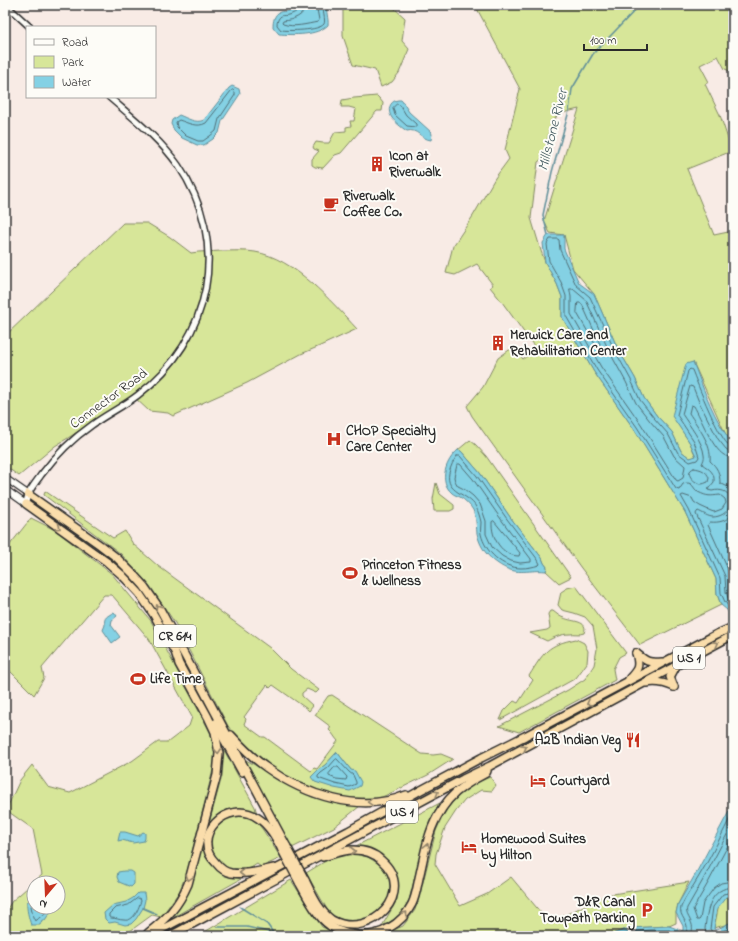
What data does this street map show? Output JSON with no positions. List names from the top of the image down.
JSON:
{
  "streets": {
    "highway": ["CR 614", "US 1"],
    "street": ["Connector Road"]
  },
  "crossings": [
    ["Connector Road", "CR 614"]
  ],
  "water": ["Millstone River"],
  "places": {
    "building": ["Icon at Riverwalk", "Merwick Care and Rehabilitation Center"],
    "cafe": ["Riverwalk Coffee Co."],
    "hospital": ["CHOP Specialty Care Center"],
    "sports": ["Princeton Fitness & Wellness", "Life Time"],
    "restaurant": ["A2B Indian Veg"],
    "hotel": ["Courtyard", "Homewood Suites by Hilton"],
    "parking": ["D&R Canal Towpath Parking"]
  },
  "legend": ["Road", "Park", "Water"],
  "scale_bar": "100 m",
  "north": "bottom"
}
